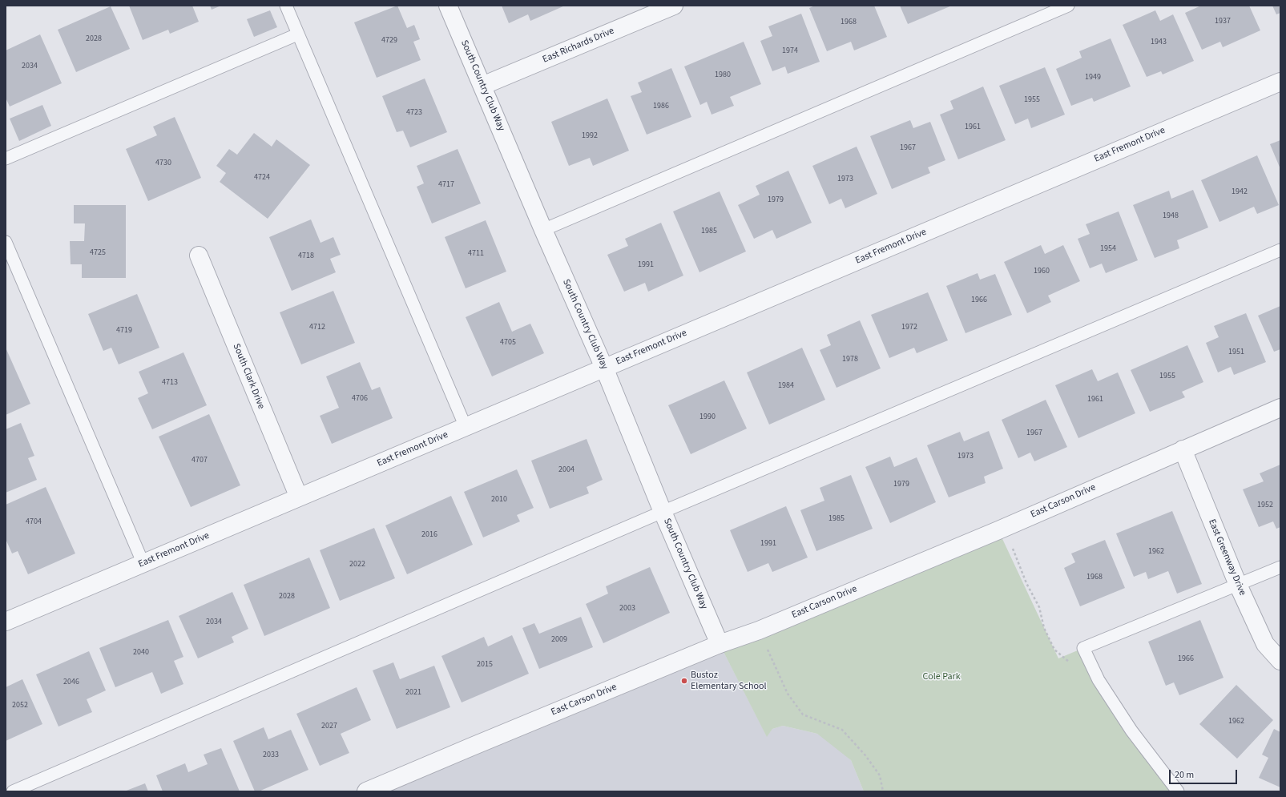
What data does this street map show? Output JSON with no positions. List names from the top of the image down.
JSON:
{
  "streets": {
    "street": [
      "East Richards Drive",
      "South Country Club Way",
      "East Fremont Drive",
      "South Clark Drive",
      "East Carson Drive",
      "East Greenway Drive"
    ]
  },
  "crossings": [
    ["East Richards Drive", "South Country Club Way"],
    ["South Country Club Way", "East Fremont Drive"],
    ["South Country Club Way", "East Carson Drive"],
    ["East Fremont Drive", "South Clark Drive"],
    ["East Carson Drive", "East Greenway Drive"]
  ],
  "parks": ["Cole Park"],
  "places": ["Bustoz Elementary School"],
  "house_numbers": [
    "1937",
    "1968",
    "2028",
    "4729",
    "1943",
    "1974",
    "2034",
    "1980",
    "1949",
    "1955",
    "1986",
    "4723",
    "1961",
    "1992",
    "1967",
    "4730",
    "4724",
    "1973",
    "4717",
    "1942",
    "1979",
    "1948",
    "1985",
    "1954",
    "4725",
    "4711",
    "4718",
    "1991",
    "1960",
    "1966",
    "4712",
    "1972",
    "4719",
    "4705",
    "1951",
    "1978",
    "1955",
    "4713",
    "1984",
    "4706",
    "1961",
    "1990",
    "1967",
    "1973",
    "4707",
    "2004",
    "1979",
    "2010",
    "1952",
    "1985",
    "4704",
    "2016",
    "1991",
    "1962",
    "2022",
    "1968",
    "2028",
    "2003",
    "2034",
    "2009",
    "2040",
    "1966",
    "2015",
    "2046",
    "2021",
    "2052",
    "1962",
    "2027",
    "2033"
  ],
  "scale_bar": "20 m"
}
